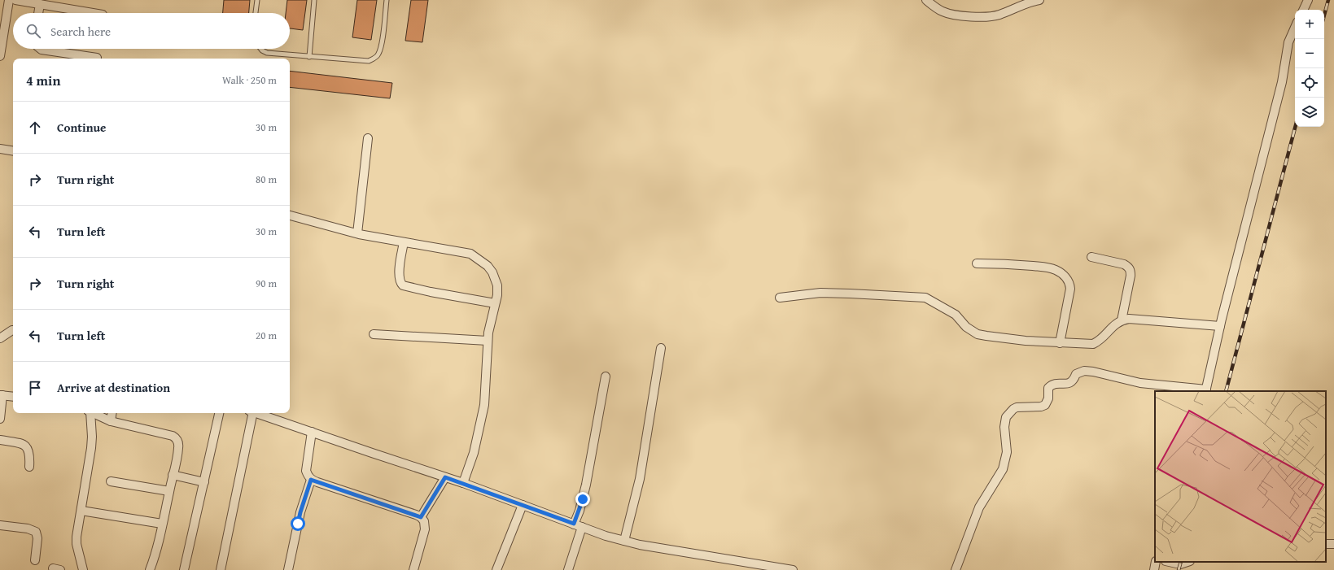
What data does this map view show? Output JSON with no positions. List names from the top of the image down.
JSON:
{
  "page": {
    "map_buttons": ["+", "−"],
    "search": "Search here",
    "heading": ["4 min", "Walk · 250 m"],
    "list": [
      ["Continue", "30 m"],
      ["Turn right", "80 m"],
      ["Turn left", "30 m"],
      ["Turn right", "90 m"],
      ["Turn left", "20 m"],
      "Arrive at destination"
    ]
  }
}
